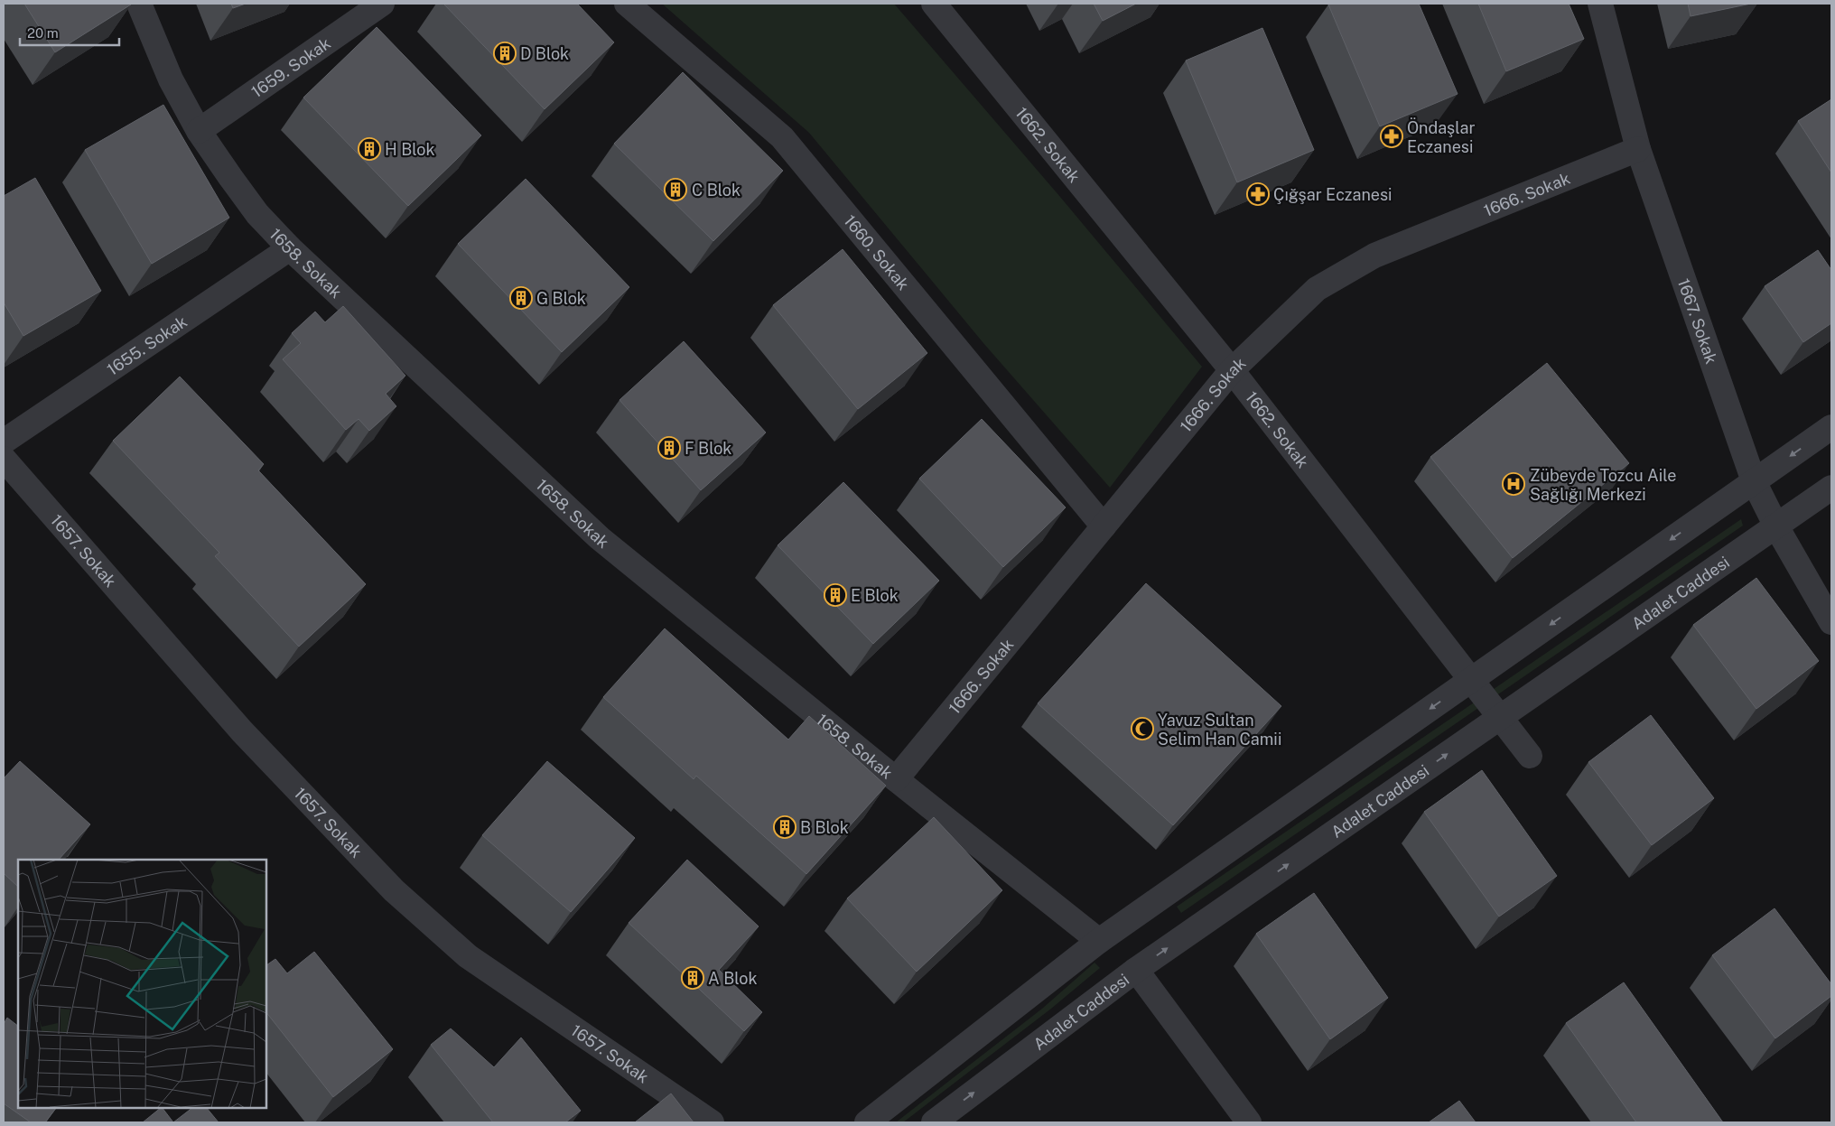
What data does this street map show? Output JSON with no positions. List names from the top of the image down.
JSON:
{
  "streets": {
    "street": [
      "1659. Sokak",
      "1662. Sokak",
      "1666. Sokak",
      "1660. Sokak",
      "1658. Sokak",
      "1667. Sokak",
      "1655. Sokak",
      "1657. Sokak",
      "Adalet Caddesi"
    ]
  },
  "crossings": [
    ["1659. Sokak", "1658. Sokak"],
    ["1662. Sokak", "1666. Sokak"],
    ["1662. Sokak", "Adalet Caddesi"],
    ["1666. Sokak", "1660. Sokak"],
    ["1666. Sokak", "1658. Sokak"],
    ["1666. Sokak", "1667. Sokak"],
    ["1658. Sokak", "1655. Sokak"],
    ["1667. Sokak", "Adalet Caddesi"]
  ],
  "places": {
    "building": [
      "D Blok",
      "H Blok",
      "C Blok",
      "G Blok",
      "F Blok",
      "E Blok",
      "B Blok",
      "A Blok"
    ],
    "pharmacy": ["Öndaşlar Eczanesi", "Çığşar Eczanesi"],
    "hospital": ["Zübeyde Tozcu Aile Sağlığı Merkezi"],
    "mosque": ["Yavuz Sultan Selim Han Camii"]
  },
  "scale_bar": "20 m"
}
